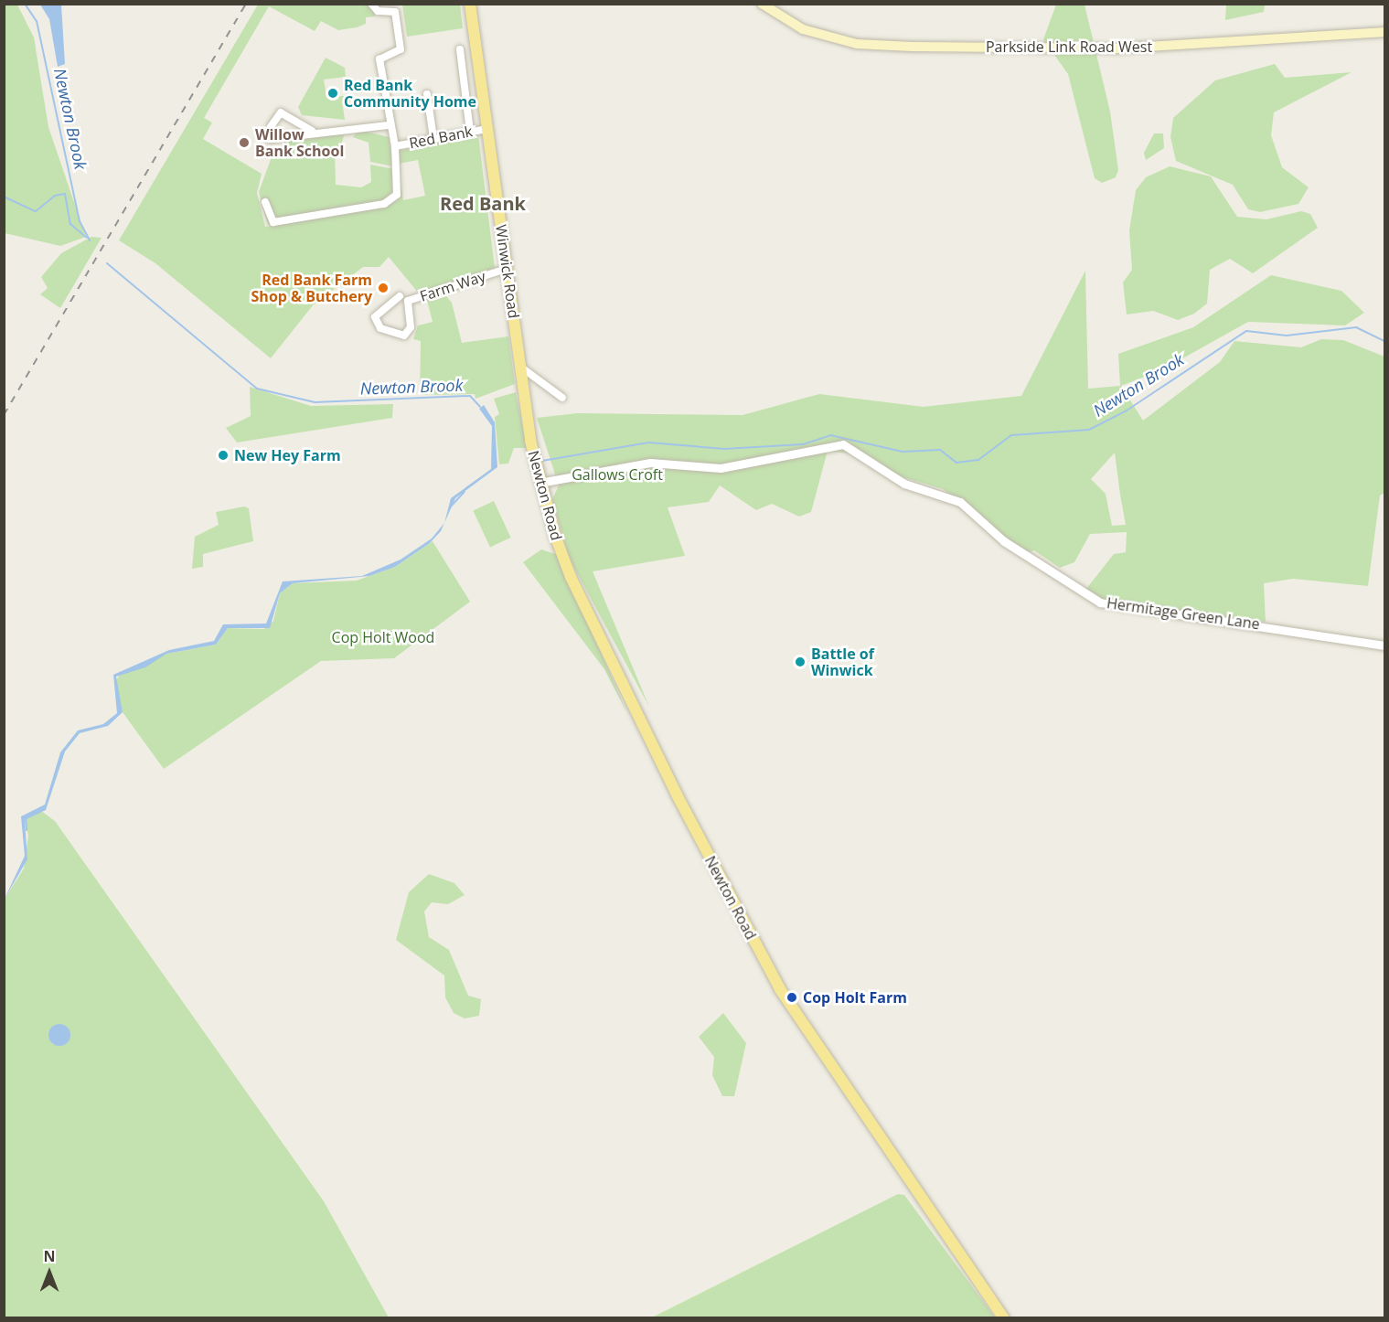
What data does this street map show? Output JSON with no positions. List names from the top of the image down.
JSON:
{
  "streets": {
    "main road": ["Parkside Link Road West", "Winwick Road", "Newton Road"],
    "street": ["Red Bank", "Farm Way", "Hermitage Green Lane"]
  },
  "crossings": [
    ["Red Bank", "Winwick Road"],
    ["Winwick Road", "Farm Way"],
    ["Winwick Road", "Newton Road"],
    ["Newton Road", "Hermitage Green Lane"]
  ],
  "districts": ["Red Bank"],
  "water": ["Newton Brook"],
  "parks": ["Gallows Croft", "Cop Holt Wood"],
  "places": [
    "Red Bank Community Home",
    "Willow Bank School",
    "Red Bank Farm Shop & Butchery",
    "New Hey Farm",
    "Battle of Winwick",
    "Cop Holt Farm"
  ],
  "north": "top"
}
